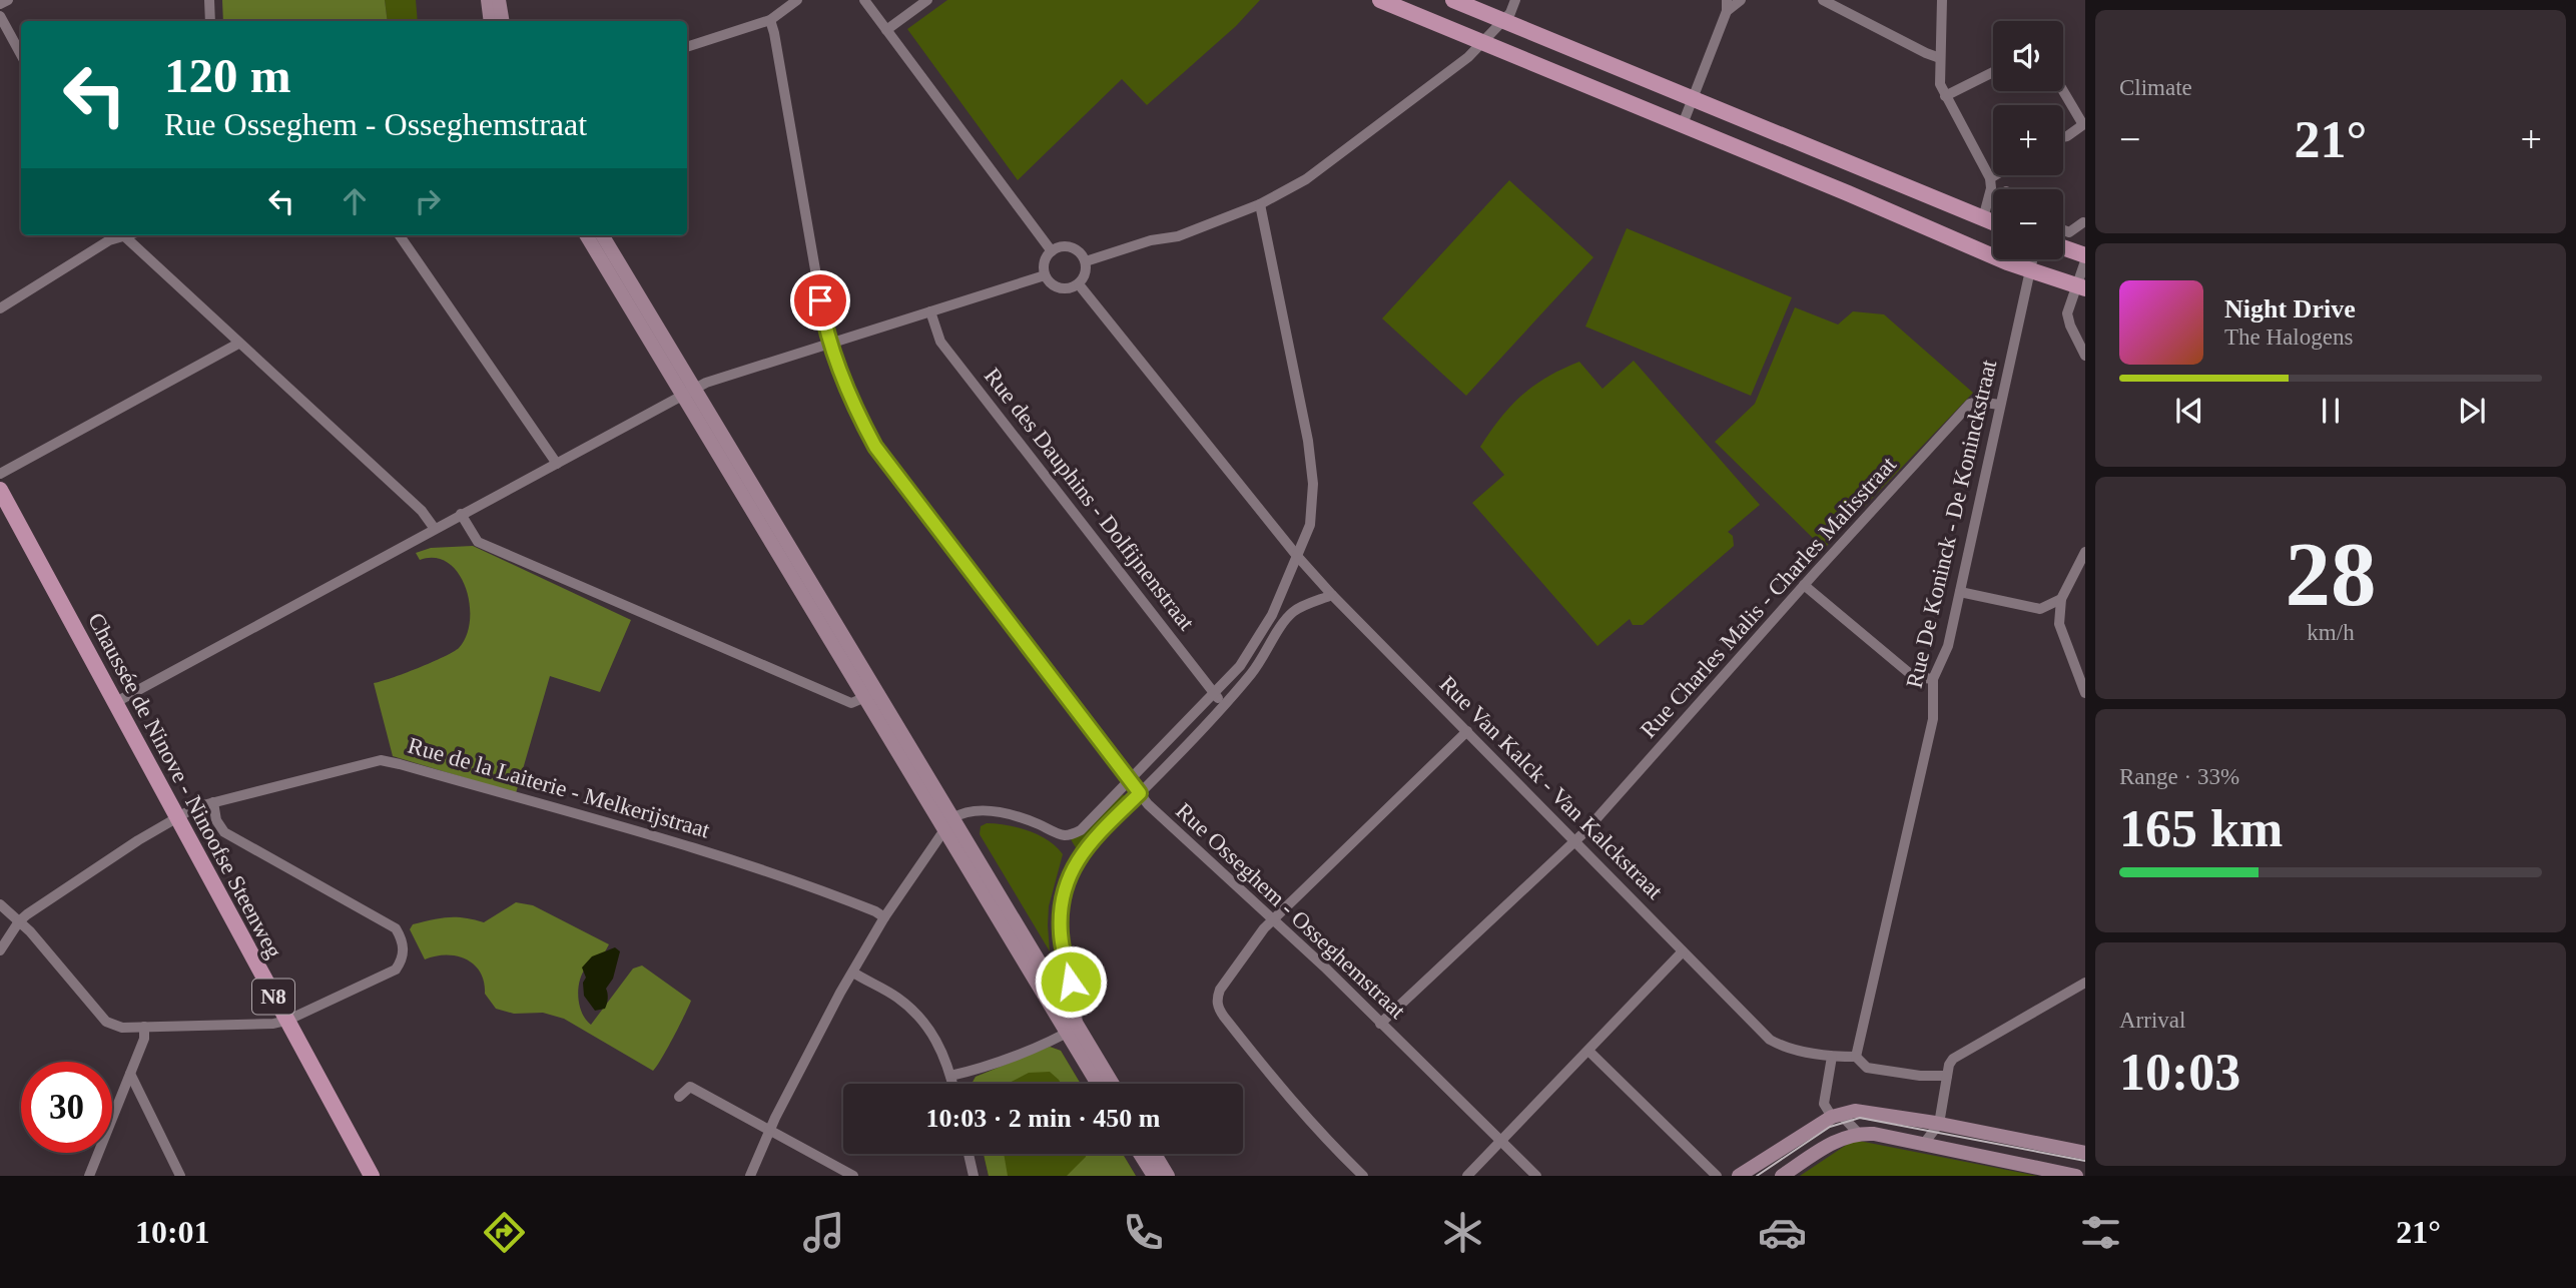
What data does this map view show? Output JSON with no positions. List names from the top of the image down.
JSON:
{
  "streets": {
    "main road": ["Chaussée de Ninove - Ninoofse Steenweg", "N8"],
    "street": [
      "Rue des Dauphins - Dolfijnenstraat",
      "Rue De Koninck - De Koninckstraat",
      "Rue Charles Malis - Charles Malisstraat",
      "Rue de la Laiterie - Melkerijstraat",
      "Rue Van Kalck - Van Kalckstraat",
      "Rue Osseghem - Osseghemstraat"
    ]
  },
  "crossings": [
    ["Rue De Koninck - De Koninckstraat", "Rue Charles Malis - Charles Malisstraat"],
    ["Rue Charles Malis - Charles Malisstraat", "Rue Van Kalck - Van Kalckstraat"],
    ["Rue Charles Malis - Charles Malisstraat", "Rue Osseghem - Osseghemstraat"],
    ["Chaussée de Ninove - Ninoofse Steenweg", "Rue de la Laiterie - Melkerijstraat"]
  ],
  "page": {
    "tile": [
      "Climate",
      ["28", "km/h"],
      ["Range · 33%", "165 km"],
      ["Arrival", "10:03"]
    ],
    "map_buttons": ["+", "−"],
    "turn": ["120 m", "Rue Osseghem - Osseghemstraat"],
    "heat": ["−", "21°", "+"],
    "song": ["Night Drive", "The Halogens"],
    "limit": "30",
    "trip": "10:03 · 2 min · 450 m",
    "tabs": ["10:01", "21°"]
  }
}
